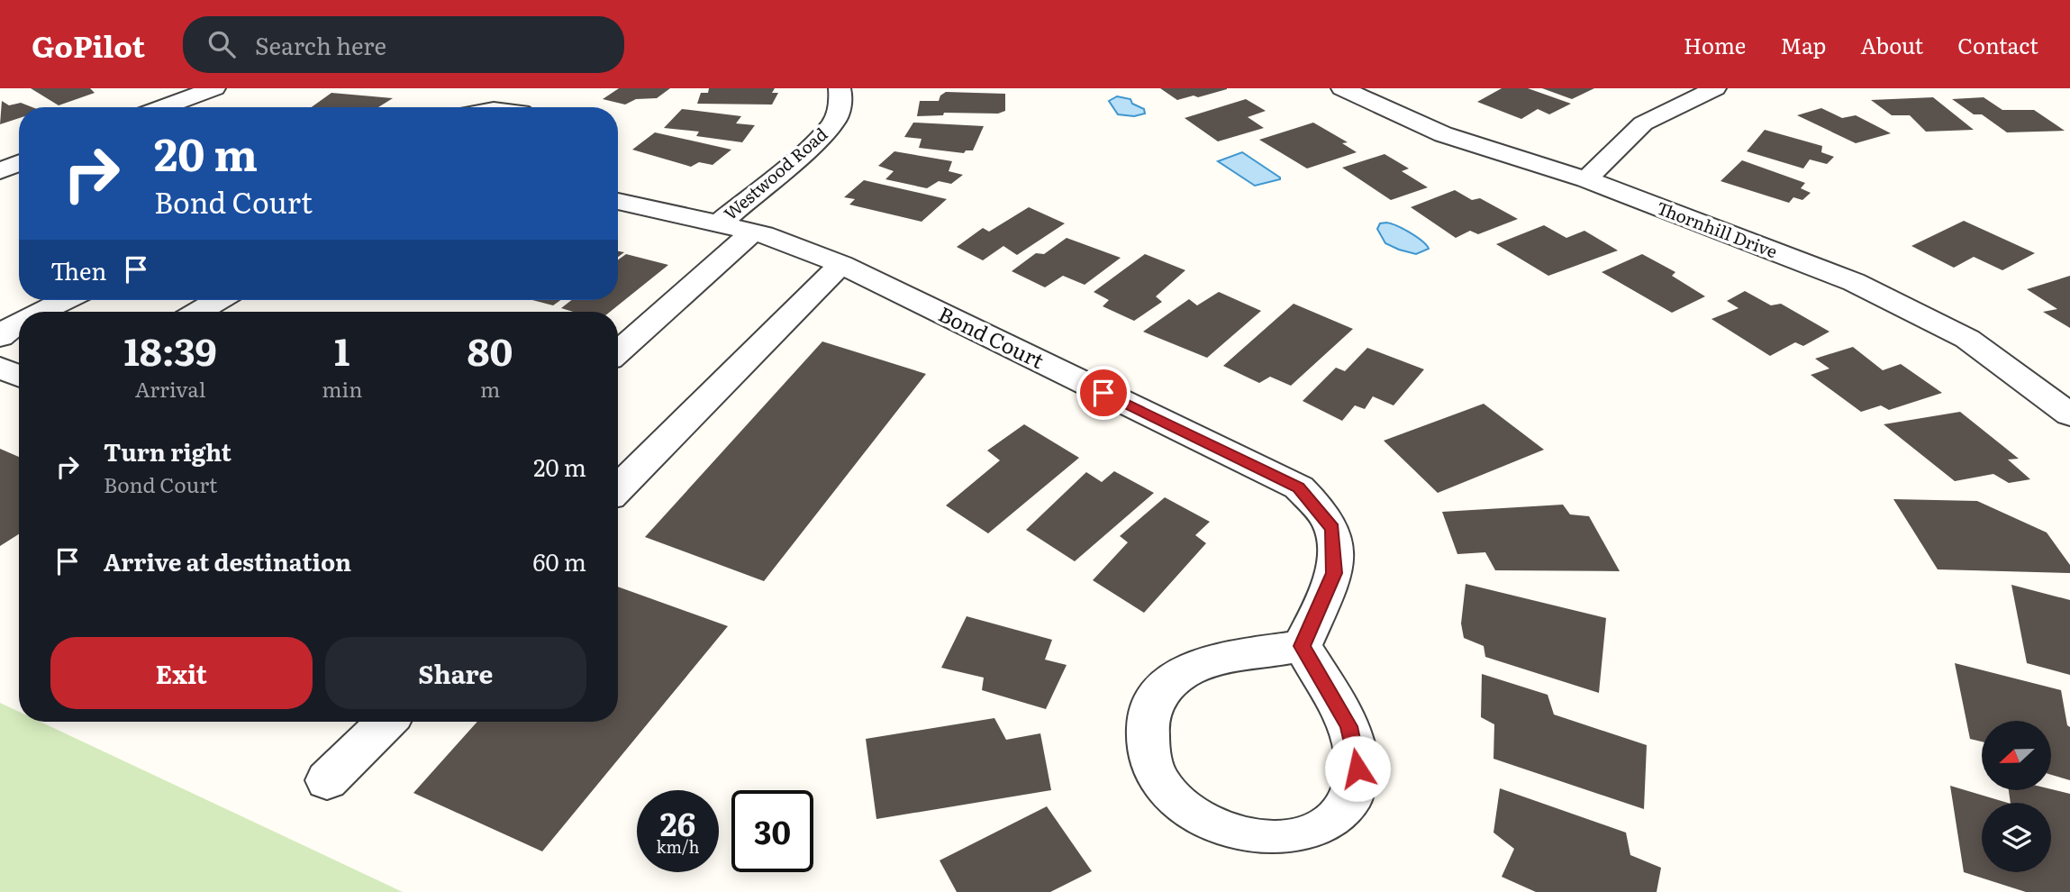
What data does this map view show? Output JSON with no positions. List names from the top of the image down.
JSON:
{
  "streets": {
    "street": ["Westwood Road", "Thornhill Drive", "Bond Court"]
  },
  "crossings": [
    ["Westwood Road", "Bond Court"]
  ],
  "north": "left",
  "page": {
    "header": "GoPilot",
    "search": "Search here",
    "nav": [
      "Home",
      "Map",
      "About",
      "Contact"
    ],
    "turn": ["20 m", "Bond Court"],
    "then": "Then",
    "eta": [
      "18:39",
      "Arrival",
      "1",
      "min",
      "80",
      "m"
    ],
    "list": [
      {
        "name": "Turn right",
        "note": "Bond Court",
        "value": "20 m"
      },
      {
        "name": "Arrive at destination",
        "value": "60 m"
      }
    ],
    "buttons": ["Exit", "Share"],
    "speed": "26 km/h",
    "limit": "30"
  }
}
